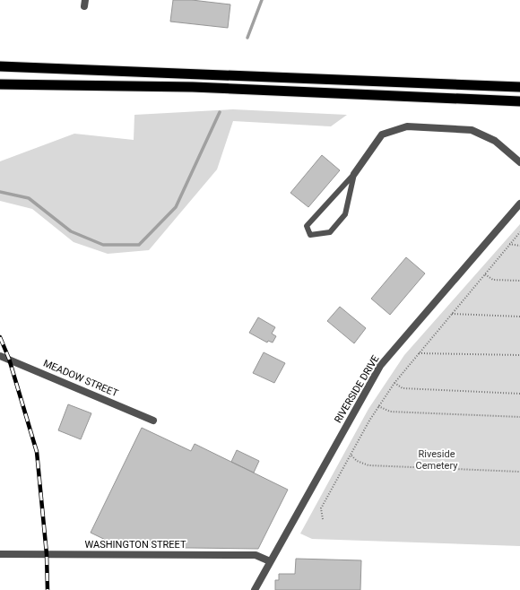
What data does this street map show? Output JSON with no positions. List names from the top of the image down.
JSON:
{
  "streets": {
    "street": ["MEADOW STREET", "RIVERSIDE DRIVE", "WASHINGTON STREET"]
  },
  "crossings": [
    ["RIVERSIDE DRIVE", "WASHINGTON STREET"]
  ],
  "parks": ["Riveside Cemetery"]
}
